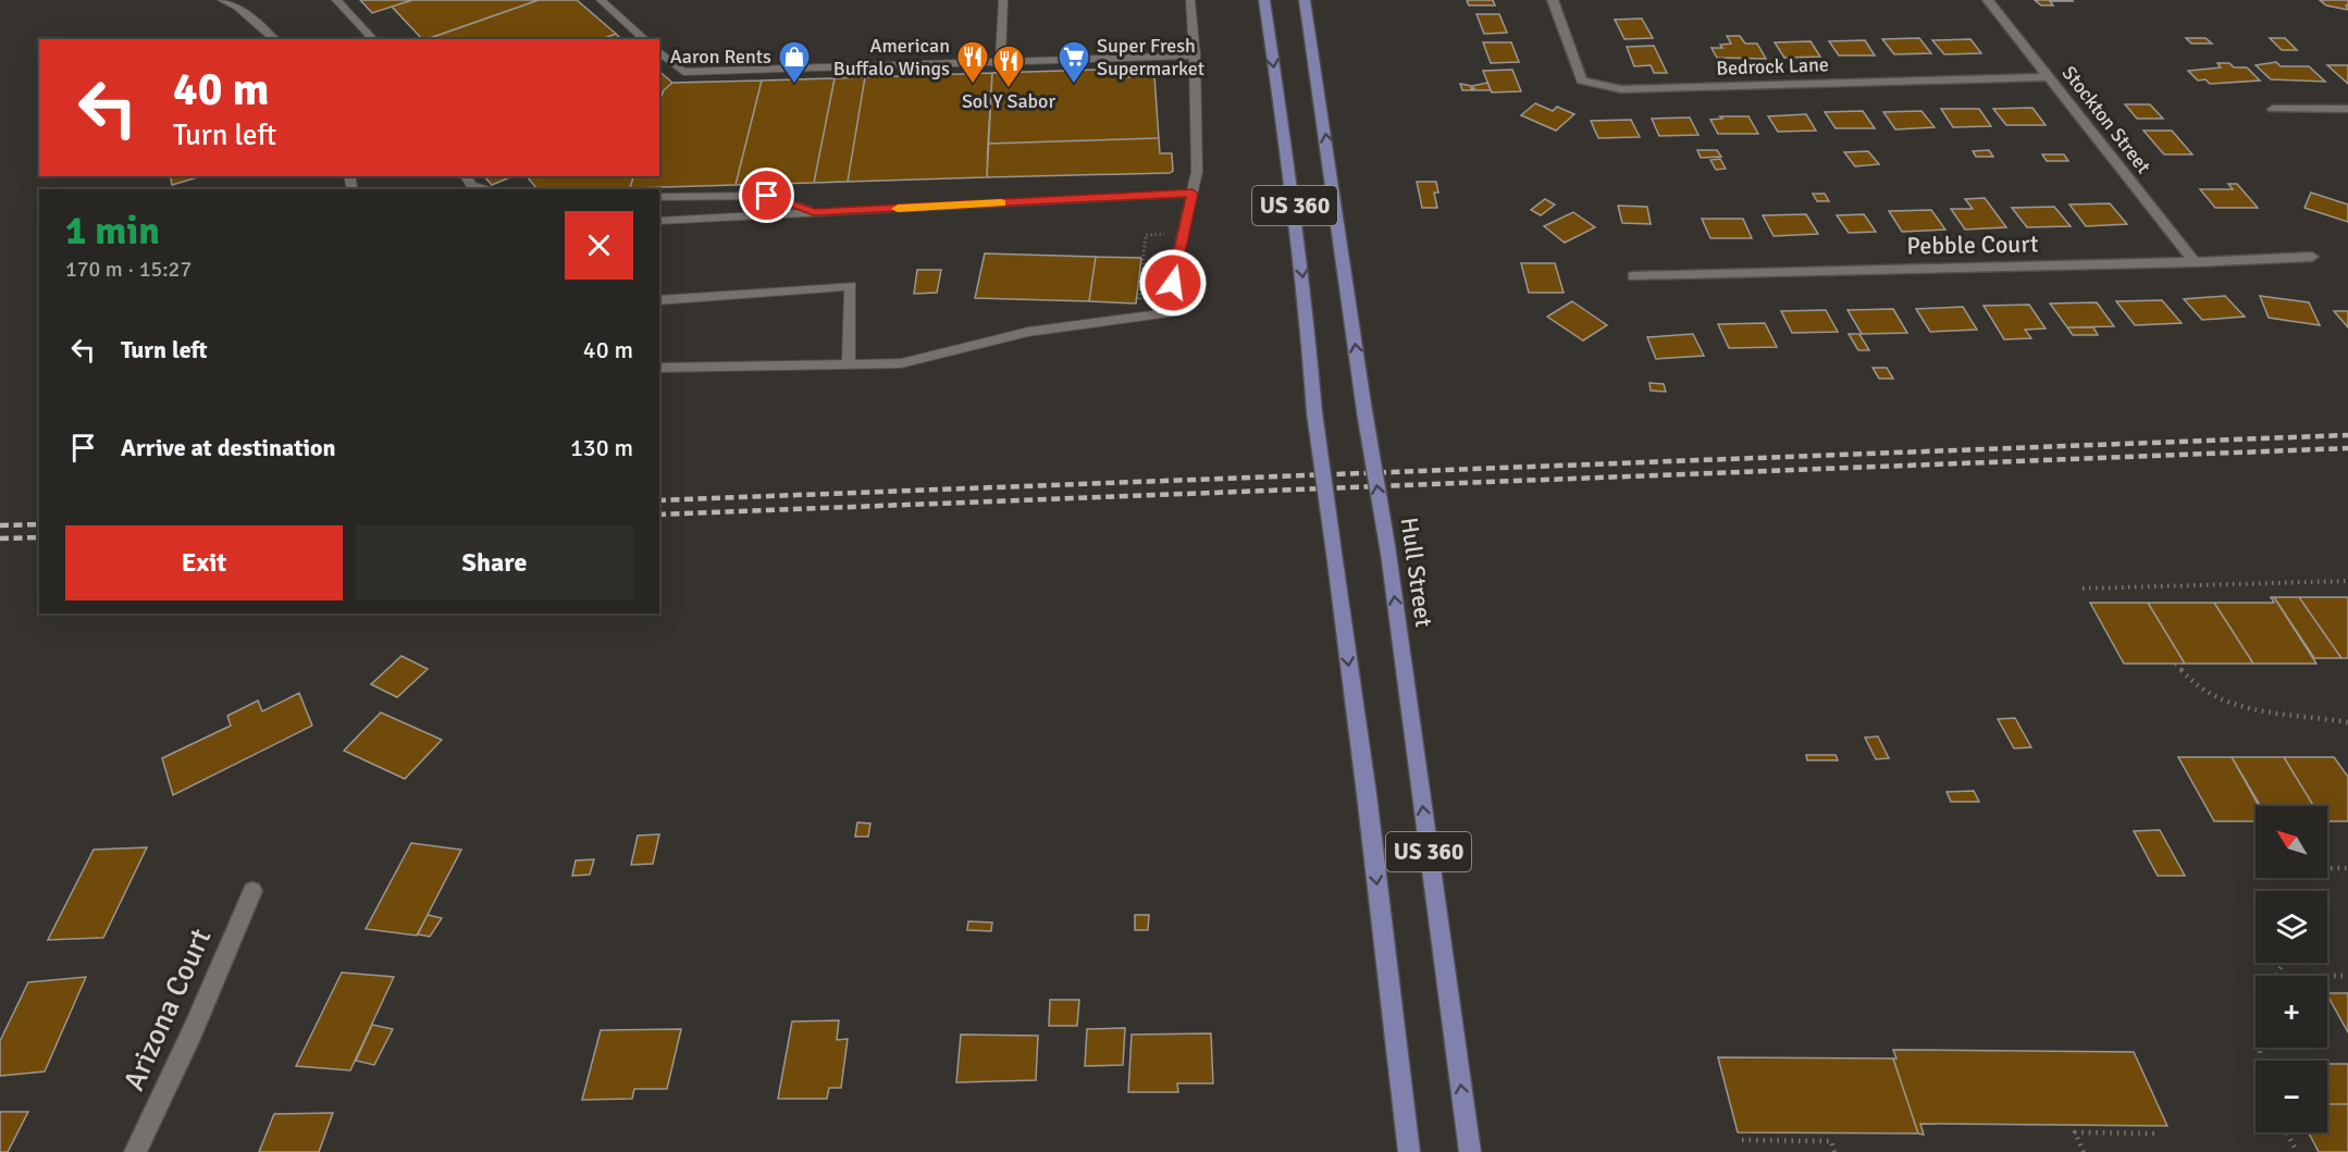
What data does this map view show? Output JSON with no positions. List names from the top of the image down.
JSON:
{
  "streets": {
    "main road": ["US 360", "Hull Street"],
    "street": [
      "Bedrock Lane",
      "Stockton Street",
      "Pebble Court",
      "Arizona Court"
    ]
  },
  "crossings": [
    ["Bedrock Lane", "Stockton Street"],
    ["Stockton Street", "Pebble Court"]
  ],
  "places": {
    "shop": ["Aaron Rents"],
    "restaurant": ["American Buffalo Wings", "Sol Y Sabor"],
    "supermarket": ["Super Fresh Supermarket"]
  },
  "north": "top left",
  "page": {
    "turn": ["40 m", "Turn left"],
    "heading": ["1 min", "170 m · 15:27"],
    "list": [
      {
        "name": "Turn left",
        "value": "40 m"
      },
      {
        "name": "Arrive at destination",
        "value": "130 m"
      }
    ],
    "buttons": ["Exit", "Share"],
    "map_buttons": ["+", "−"]
  }
}
